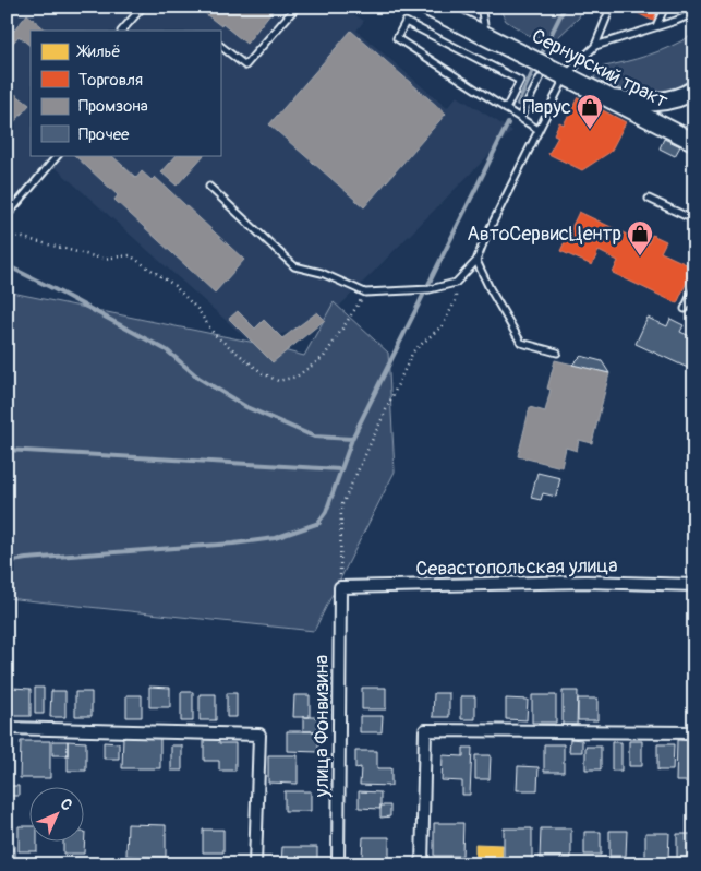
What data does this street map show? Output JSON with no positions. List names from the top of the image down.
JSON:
{
  "streets": {
    "main road": ["Сернурский тракт"],
    "street": ["Севастопольская улица", "улица Фонвизина"]
  },
  "crossings": [
    ["Севастопольская улица", "улица Фонвизина"]
  ],
  "places": {
    "shop": ["Парус", "АвтоСервисЦентр"]
  },
  "legend": [
    "Жильё",
    "Торговля",
    "Промзона",
    "Прочее"
  ],
  "north": "top right"
}
